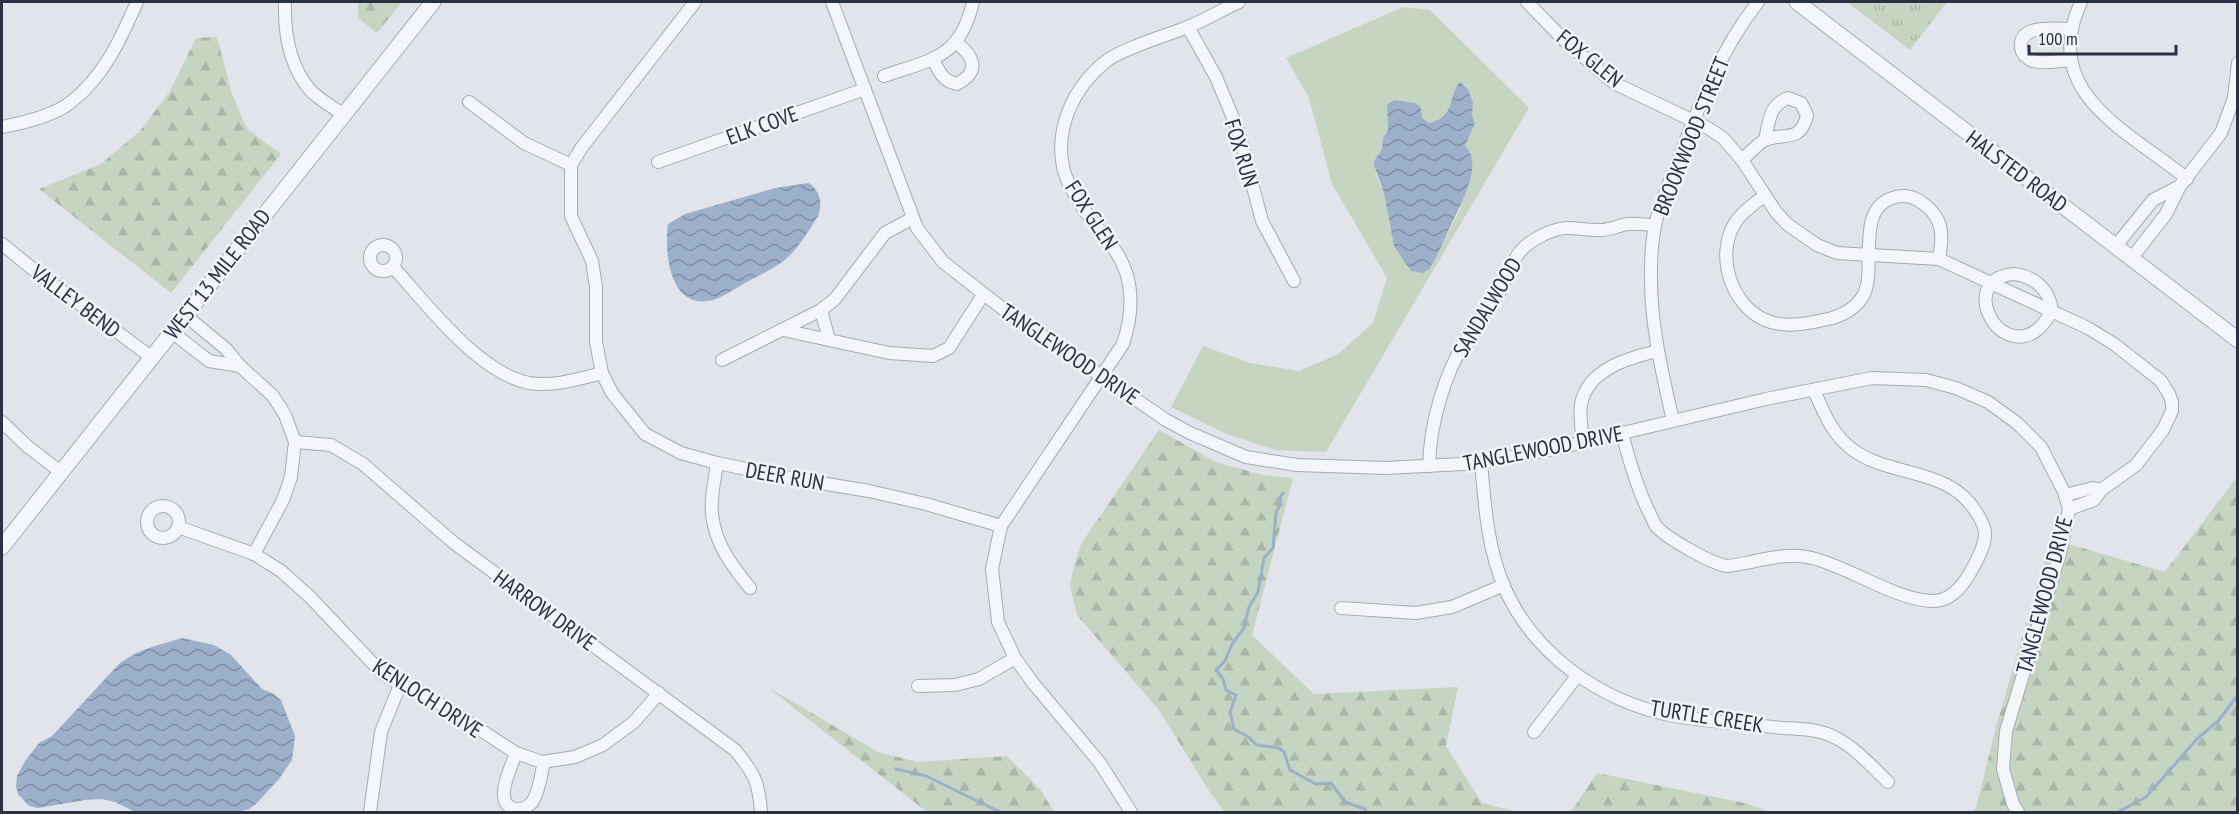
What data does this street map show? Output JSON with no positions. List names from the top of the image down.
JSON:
{
  "streets": {
    "street": [
      "FOX GLEN",
      "ELK COVE",
      "BROOKWOOD STREET",
      "FOX RUN",
      "HALSTED ROAD",
      "WEST 13 MILE ROAD",
      "VALLEY BEND",
      "SANDALWOOD",
      "TANGLEWOOD DRIVE",
      "DEER RUN",
      "HARROW DRIVE",
      "KENLOCH DRIVE",
      "TURTLE CREEK"
    ]
  },
  "crossings": [
    ["FOX GLEN", "BROOKWOOD STREET"],
    ["FOX GLEN", "FOX RUN"],
    ["FOX GLEN", "TANGLEWOOD DRIVE"],
    ["FOX GLEN", "DEER RUN"],
    ["ELK COVE", "TANGLEWOOD DRIVE"],
    ["BROOKWOOD STREET", "SANDALWOOD"],
    ["BROOKWOOD STREET", "TANGLEWOOD DRIVE"],
    ["WEST 13 MILE ROAD", "VALLEY BEND"],
    ["SANDALWOOD", "TANGLEWOOD DRIVE"],
    ["TANGLEWOOD DRIVE", "TURTLE CREEK"],
    ["HARROW DRIVE", "KENLOCH DRIVE"]
  ],
  "scale_bar": "100 m"
}
